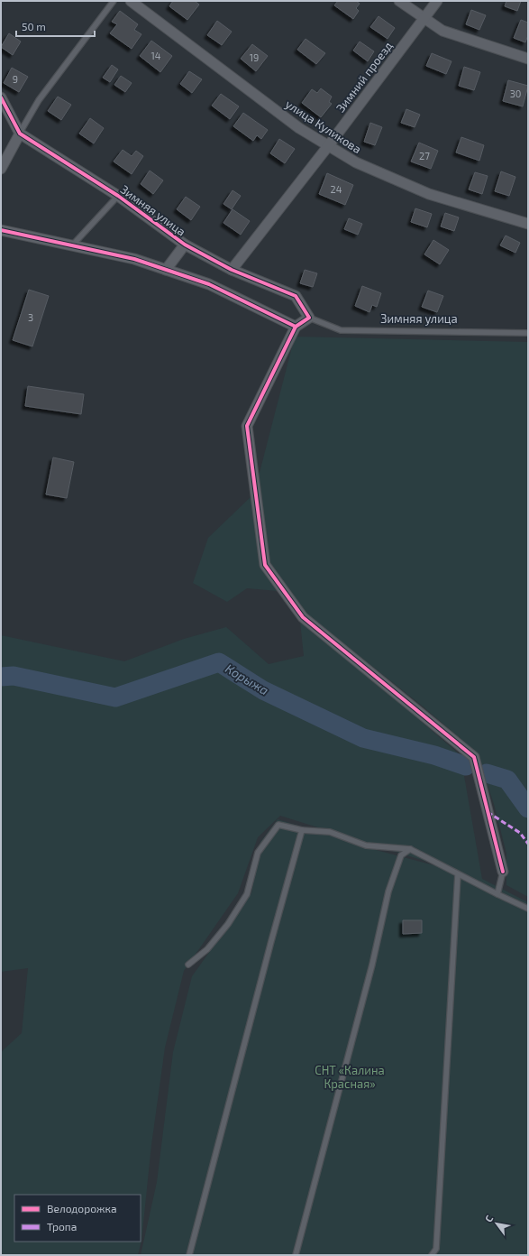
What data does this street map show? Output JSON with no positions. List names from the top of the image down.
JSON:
{
  "streets": {
    "street": ["Зимний проезд", "улица Куликова", "Зимняя улица"]
  },
  "crossings": [
    ["Зимний проезд", "улица Куликова"],
    ["Зимний проезд", "Зимняя улица"]
  ],
  "water": ["Корыжа"],
  "parks": ["СНТ «Калина Красная»"],
  "house_numbers": [
    "14",
    "19",
    "9",
    "30",
    "27",
    "24",
    "3"
  ],
  "legend": ["Велодорожка", "Тропа"],
  "scale_bar": "50 m",
  "north": "top left"
}
